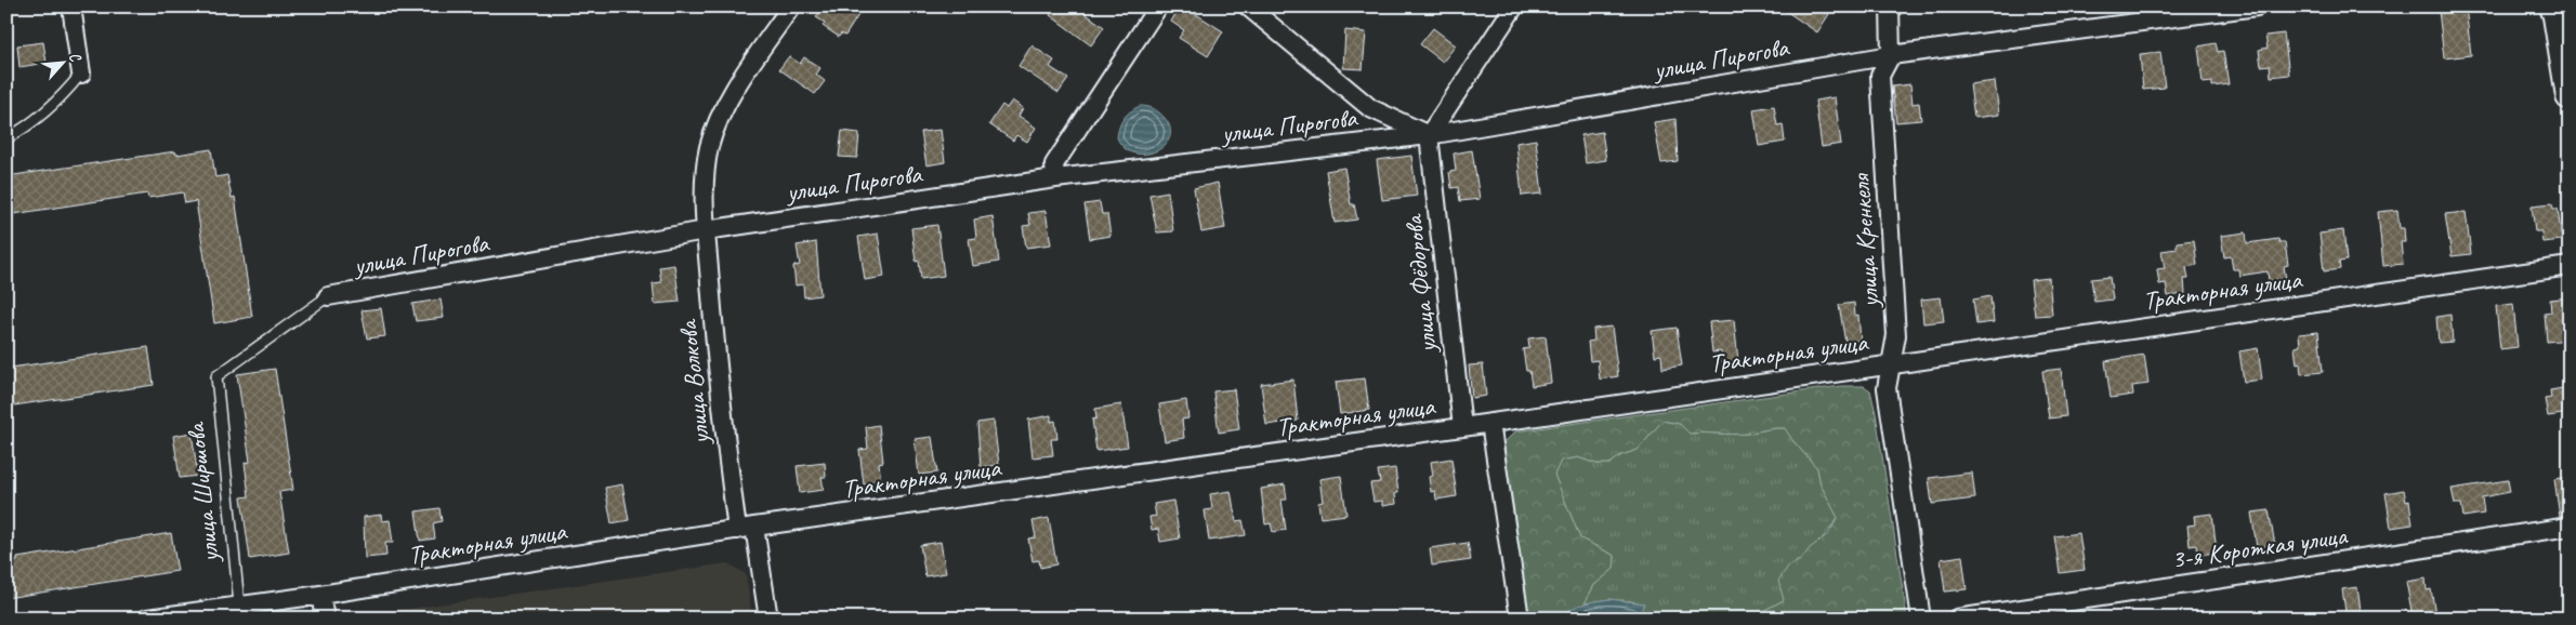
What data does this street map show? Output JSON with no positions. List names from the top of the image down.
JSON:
{
  "streets": {
    "street": [
      "улица Пирогова",
      "улица Кренкеля",
      "улица Фёдорова",
      "Тракторная улица",
      "улица Волкова",
      "3-я Короткая улица"
    ],
    "lane": ["улица Ширшова"]
  },
  "crossings": [
    ["улица Пирогова", "улица Кренкеля"],
    ["улица Пирогова", "улица Фёдорова"],
    ["улица Пирогова", "улица Волкова"],
    ["улица Пирогова", "улица Ширшова"],
    ["улица Кренкеля", "Тракторная улица"],
    ["улица Фёдорова", "Тракторная улица"],
    ["Тракторная улица", "улица Волкова"],
    ["Тракторная улица", "улица Ширшова"]
  ],
  "north": "top right"
}
